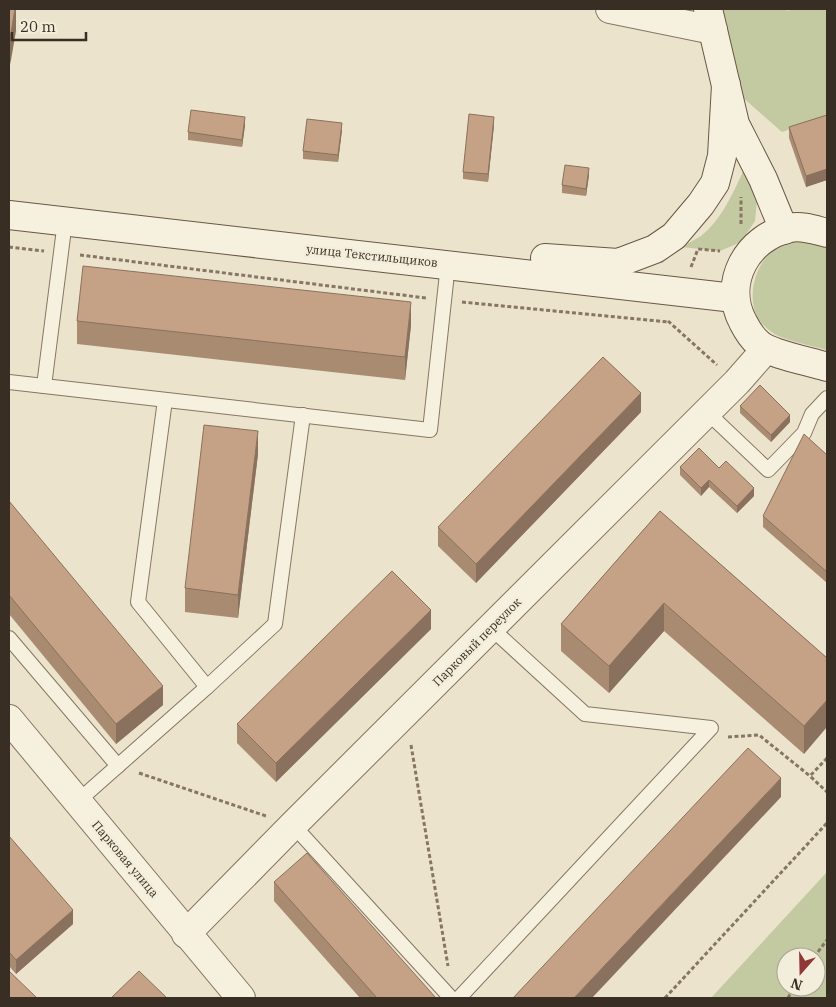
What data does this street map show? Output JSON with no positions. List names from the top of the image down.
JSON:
{
  "streets": {
    "main road": ["улица Текстильщиков", "Парковый переулок", "Парковая улица"]
  },
  "crossings": [
    ["Парковый переулок", "Парковая улица"]
  ],
  "scale_bar": "20 m",
  "north": "bottom"
}
